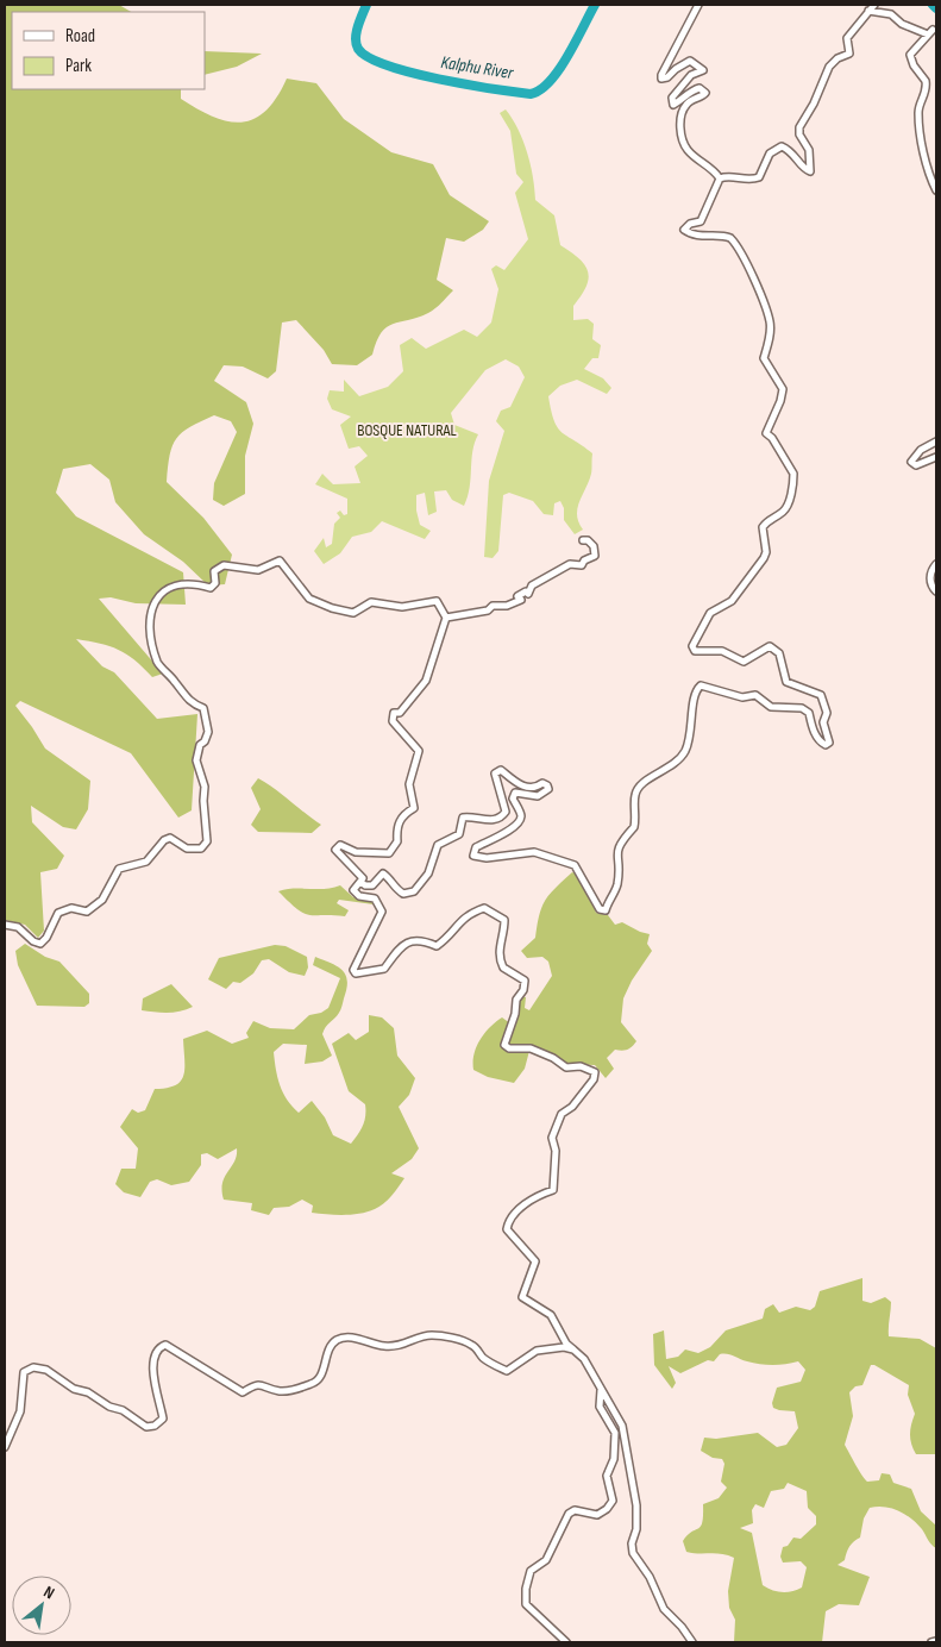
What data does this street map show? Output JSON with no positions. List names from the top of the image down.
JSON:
{
  "water": ["Kalphu River"],
  "parks": ["BOSQUE NATURAL"],
  "legend": ["Road", "Park"],
  "north": "top right"
}
